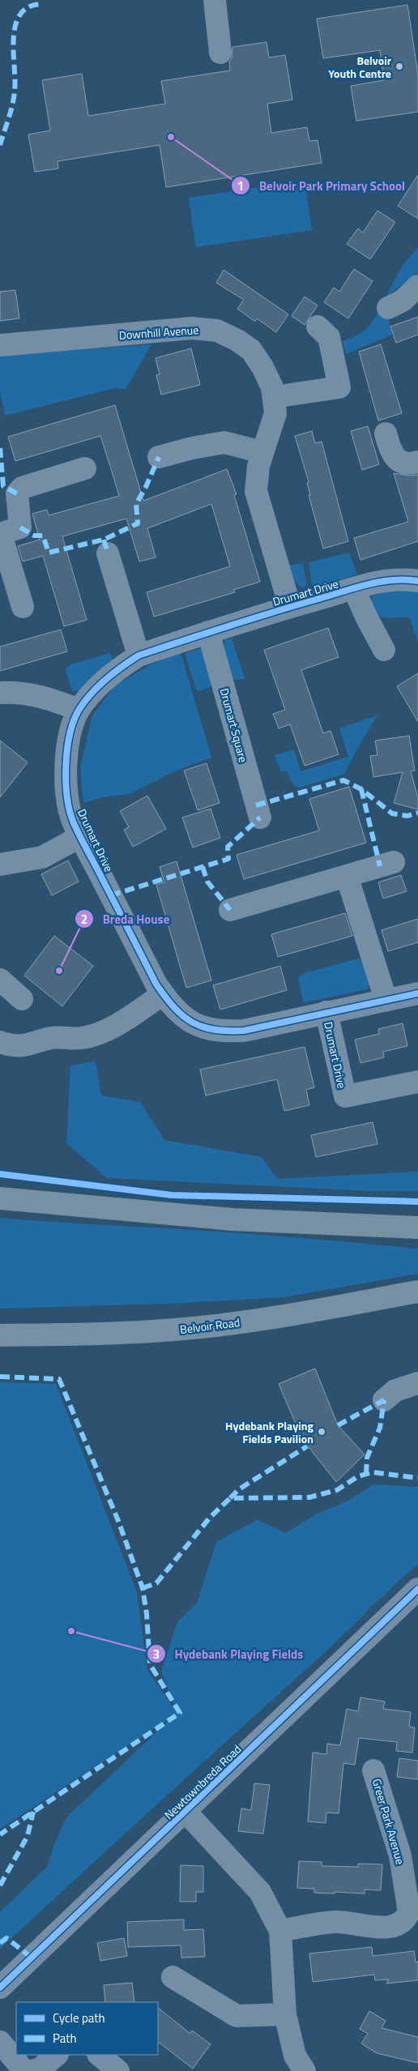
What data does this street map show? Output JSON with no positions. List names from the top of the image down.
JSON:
{
  "streets": {
    "highway": ["Belvoir Road"],
    "street": [
      "Downhill Avenue",
      "Drumart Drive",
      "Drumart Square",
      "Newtownbreda Road",
      "Greer Park Avenue"
    ]
  },
  "crossings": [
    ["Downhill Avenue", "Drumart Drive"],
    ["Drumart Drive", "Drumart Square"]
  ],
  "places": [
    "Belvoir Youth Centre",
    "Belvoir Park Primary School",
    "Breda House",
    "Hydebank Playing Fields Pavilion",
    "Hydebank Playing Fields"
  ],
  "legend": ["Cycle path", "Path"]
}
